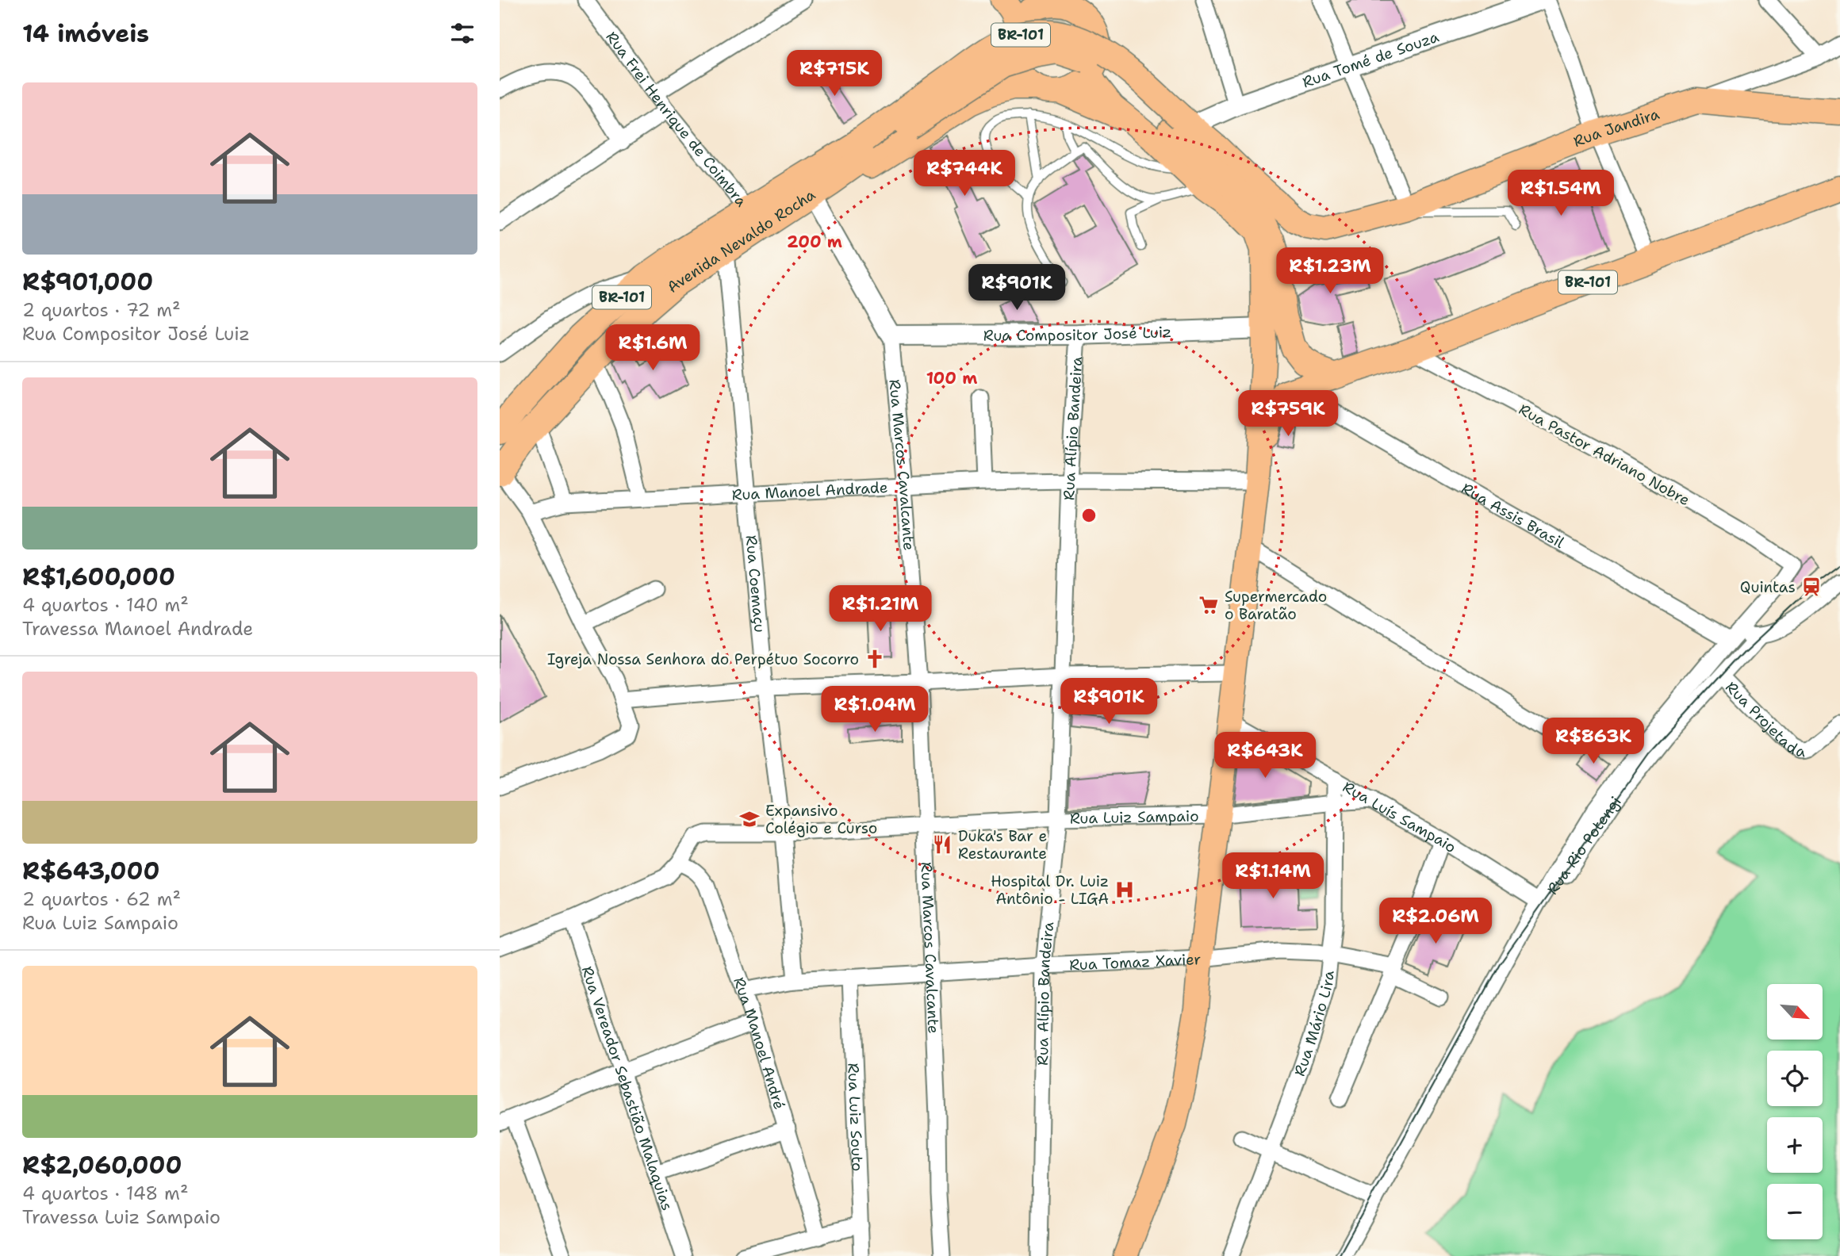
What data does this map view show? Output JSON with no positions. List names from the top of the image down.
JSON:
{
  "streets": {
    "highway": ["BR-101", "Rua Jandira", "Avenida Nevaldo Rocha"],
    "street": [
      "Rua Tomé de Souza",
      "Rua Frei Henrique de Coimbra",
      "Rua Compositor José Luiz",
      "Rua Alípio Bandeira",
      "Rua Pastor Adriano Nobre",
      "Rua Marcos Cavalcante",
      "Rua Manoel Andrade",
      "Rua Assis Brasil",
      "Rua Coemaçu",
      "Rua Projetada",
      "Rua Luiz Sampaio",
      "Rua Luís Sampaio",
      "Rua Rio Potengi",
      "Rua Tomaz Xavier",
      "Rua Mário Lira",
      "Rua Manoel André",
      "Rua Vereador Sebastião Malaquias",
      "Rua Luiz Souto"
    ]
  },
  "crossings": [
    ["BR-101", "Rua Tomé de Souza"],
    ["BR-101", "Rua Jandira"],
    ["BR-101", "Avenida Nevaldo Rocha"],
    ["BR-101", "Rua Pastor Adriano Nobre"],
    ["BR-101", "Rua Marcos Cavalcante"],
    ["Rua Tomé de Souza", "Rua Jandira"],
    ["Rua Frei Henrique de Coimbra", "Avenida Nevaldo Rocha"],
    ["Avenida Nevaldo Rocha", "Rua Marcos Cavalcante"],
    ["Avenida Nevaldo Rocha", "Rua Coemaçu"],
    ["Rua Compositor José Luiz", "Rua Alípio Bandeira"],
    ["Rua Compositor José Luiz", "Rua Marcos Cavalcante"],
    ["Rua Alípio Bandeira", "Rua Manoel Andrade"],
    ["Rua Alípio Bandeira", "Rua Luiz Sampaio"],
    ["Rua Alípio Bandeira", "Rua Tomaz Xavier"],
    ["Rua Pastor Adriano Nobre", "Rua Rio Potengi"],
    ["Rua Marcos Cavalcante", "Rua Manoel Andrade"],
    ["Rua Marcos Cavalcante", "Rua Luiz Sampaio"],
    ["Rua Marcos Cavalcante", "Rua Tomaz Xavier"],
    ["Rua Manoel Andrade", "Rua Coemaçu"],
    ["Rua Assis Brasil", "Rua Rio Potengi"],
    ["Rua Coemaçu", "Rua Luiz Sampaio"],
    ["Rua Coemaçu", "Rua Tomaz Xavier"],
    ["Rua Projetada", "Rua Rio Potengi"],
    ["Rua Luiz Sampaio", "Rua Luís Sampaio"],
    ["Rua Luiz Sampaio", "Rua Mário Lira"],
    ["Rua Luiz Sampaio", "Rua Manoel André"],
    ["Rua Luiz Sampaio", "Rua Vereador Sebastião Malaquias"],
    ["Rua Luís Sampaio", "Rua Rio Potengi"],
    ["Rua Luís Sampaio", "Rua Mário Lira"],
    ["Rua Tomaz Xavier", "Rua Mário Lira"],
    ["Rua Tomaz Xavier", "Rua Manoel André"],
    ["Rua Tomaz Xavier", "Rua Luiz Souto"]
  ],
  "places": {
    "station": ["Quintas"],
    "supermarket": ["Supermercado o Baratão"],
    "church": ["Igreja Nossa Senhora do Perpétuo Socorro"],
    "school or university": ["Expansivo Colégio e Curso"],
    "restaurant": ["Duka's Bar e Restaurante"],
    "hospital": ["Hospital Dr. Luiz Antônio - LIGA"]
  },
  "north": "bottom right",
  "page": {
    "heading": "14 imóveis",
    "price": [
      "R$715K",
      "R$744K",
      "R$1.54M",
      "R$1.23M",
      "R$901K",
      "R$1.6M",
      "R$759K",
      "R$1.21M",
      "R$901K",
      "R$1.04M",
      "R$863K",
      "R$643K",
      "R$1.14M",
      "R$2.06M"
    ],
    "list": [
      {
        "name": "R$901,000",
        "note": "2 quartos · 72 m² · Rua Compositor José Luiz"
      },
      {
        "name": "R$1,600,000",
        "note": "4 quartos · 140 m² · Travessa Manoel Andrade"
      },
      {
        "name": "R$643,000",
        "note": "2 quartos · 62 m² · Rua Luiz Sampaio"
      },
      {
        "name": "R$2,060,000",
        "note": "4 quartos · 148 m² · Travessa Luiz Sampaio"
      }
    ],
    "map_buttons": ["+", "−"]
  },
  "rings": ["200 m", "100 m"]
}
